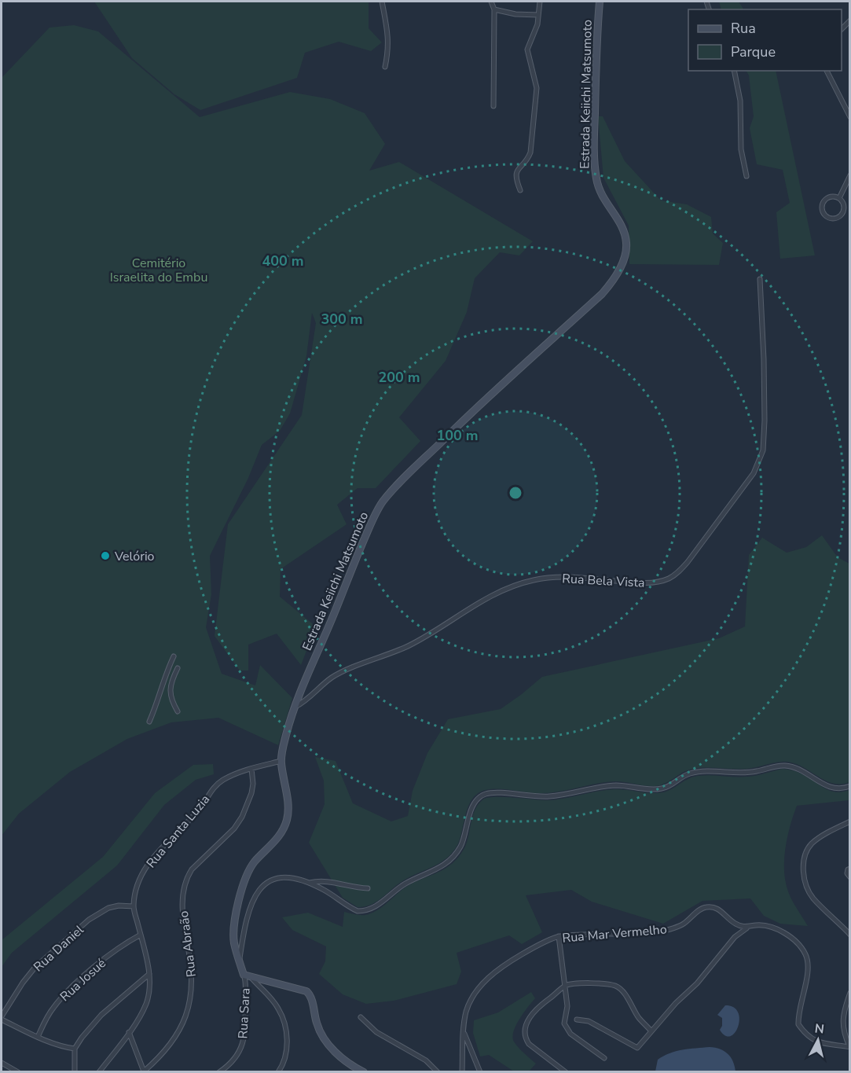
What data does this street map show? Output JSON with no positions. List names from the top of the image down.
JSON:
{
  "streets": {
    "main road": ["Estrada Keiichi Matsumoto"],
    "street": [
      "Rua Bela Vista",
      "Rua Santa Luzia",
      "Rua Mar Vermelho",
      "Rua Abraão",
      "Rua Daniel",
      "Rua Josué",
      "Rua Sara"
    ]
  },
  "crossings": [
    ["Estrada Keiichi Matsumoto", "Rua Bela Vista"],
    ["Estrada Keiichi Matsumoto", "Rua Santa Luzia"],
    ["Estrada Keiichi Matsumoto", "Rua Sara"],
    ["Rua Santa Luzia", "Rua Abraão"],
    ["Rua Santa Luzia", "Rua Daniel"],
    ["Rua Santa Luzia", "Rua Josué"]
  ],
  "parks": ["Cemitério Israelita do Embu"],
  "places": ["Velório"],
  "legend": ["Rua", "Parque"],
  "north": "top",
  "rings": [
    "400 m",
    "300 m",
    "200 m",
    "100 m"
  ]
}
